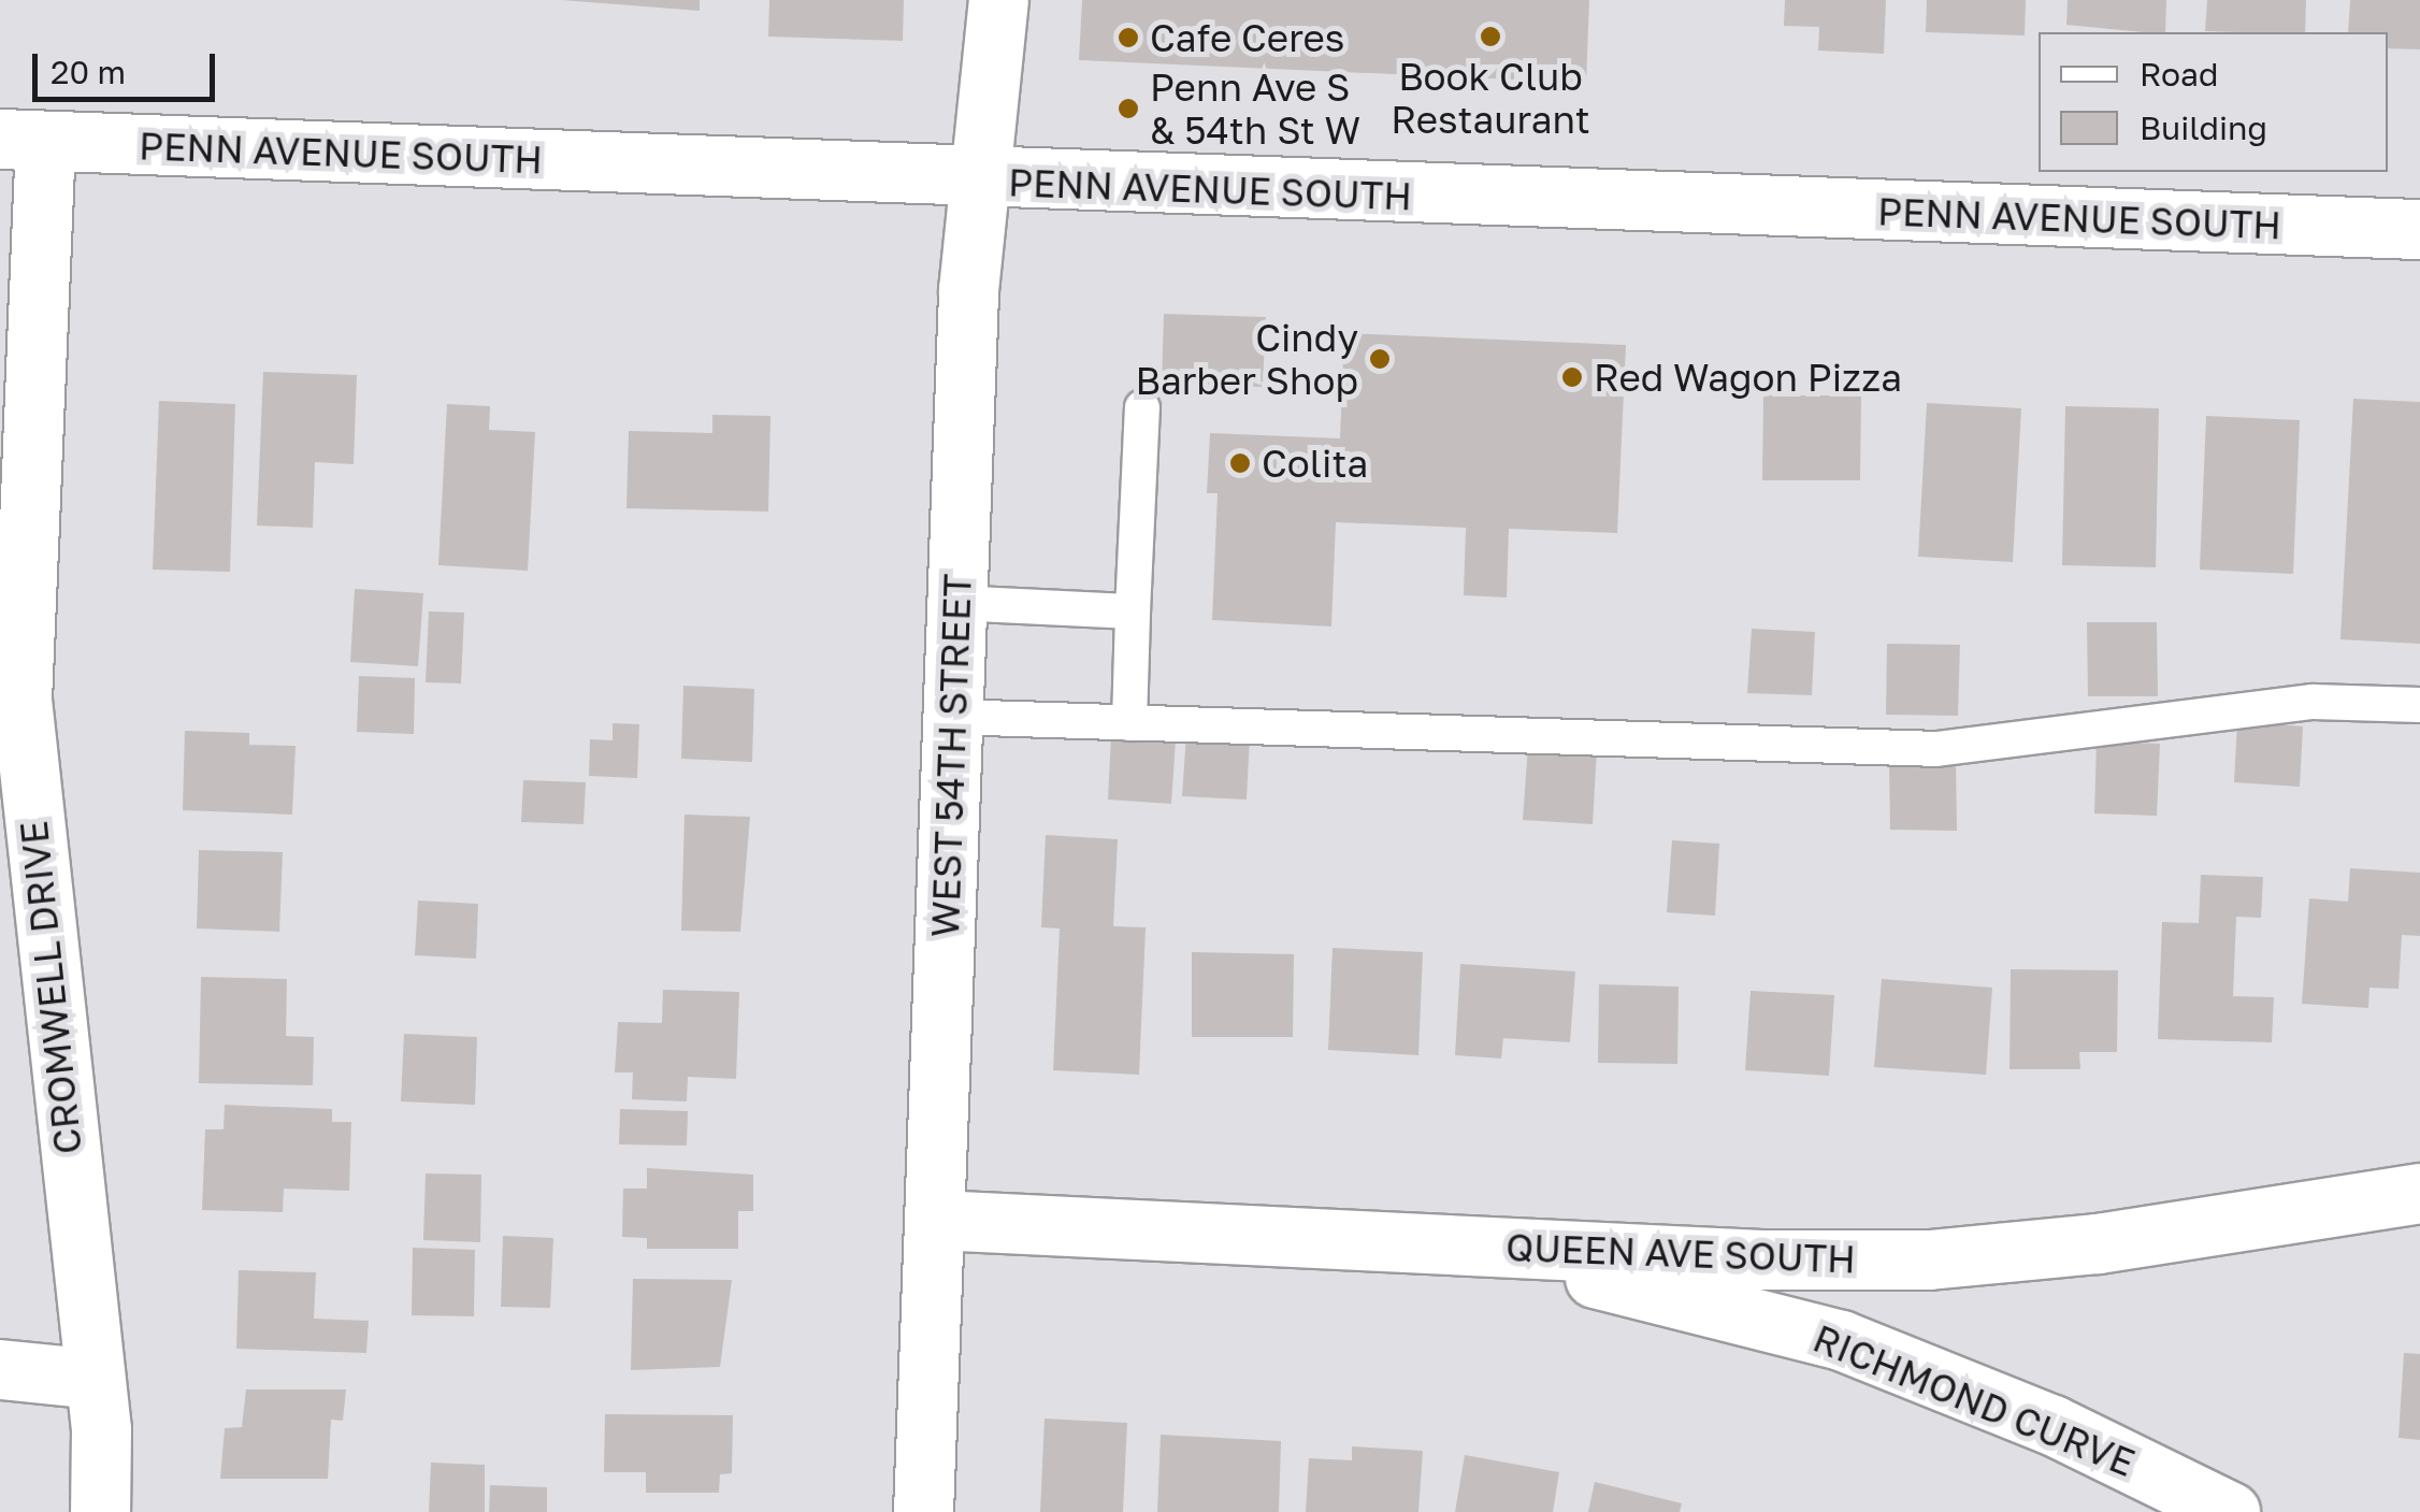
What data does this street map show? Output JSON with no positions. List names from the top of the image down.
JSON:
{
  "streets": {
    "street": [
      "PENN AVENUE SOUTH",
      "WEST 54TH STREET",
      "CROMWELL DRIVE",
      "QUEEN AVE SOUTH",
      "RICHMOND CURVE"
    ]
  },
  "crossings": [
    ["PENN AVENUE SOUTH", "WEST 54TH STREET"],
    ["PENN AVENUE SOUTH", "CROMWELL DRIVE"],
    ["WEST 54TH STREET", "QUEEN AVE SOUTH"],
    ["QUEEN AVE SOUTH", "RICHMOND CURVE"]
  ],
  "places": [
    "Book Club Restaurant",
    "Cafe Ceres",
    "Penn Ave S & 54th St W",
    "Cindy Barber Shop",
    "Red Wagon Pizza",
    "Colita"
  ],
  "legend": ["Road", "Building"],
  "scale_bar": "20 m"
}
